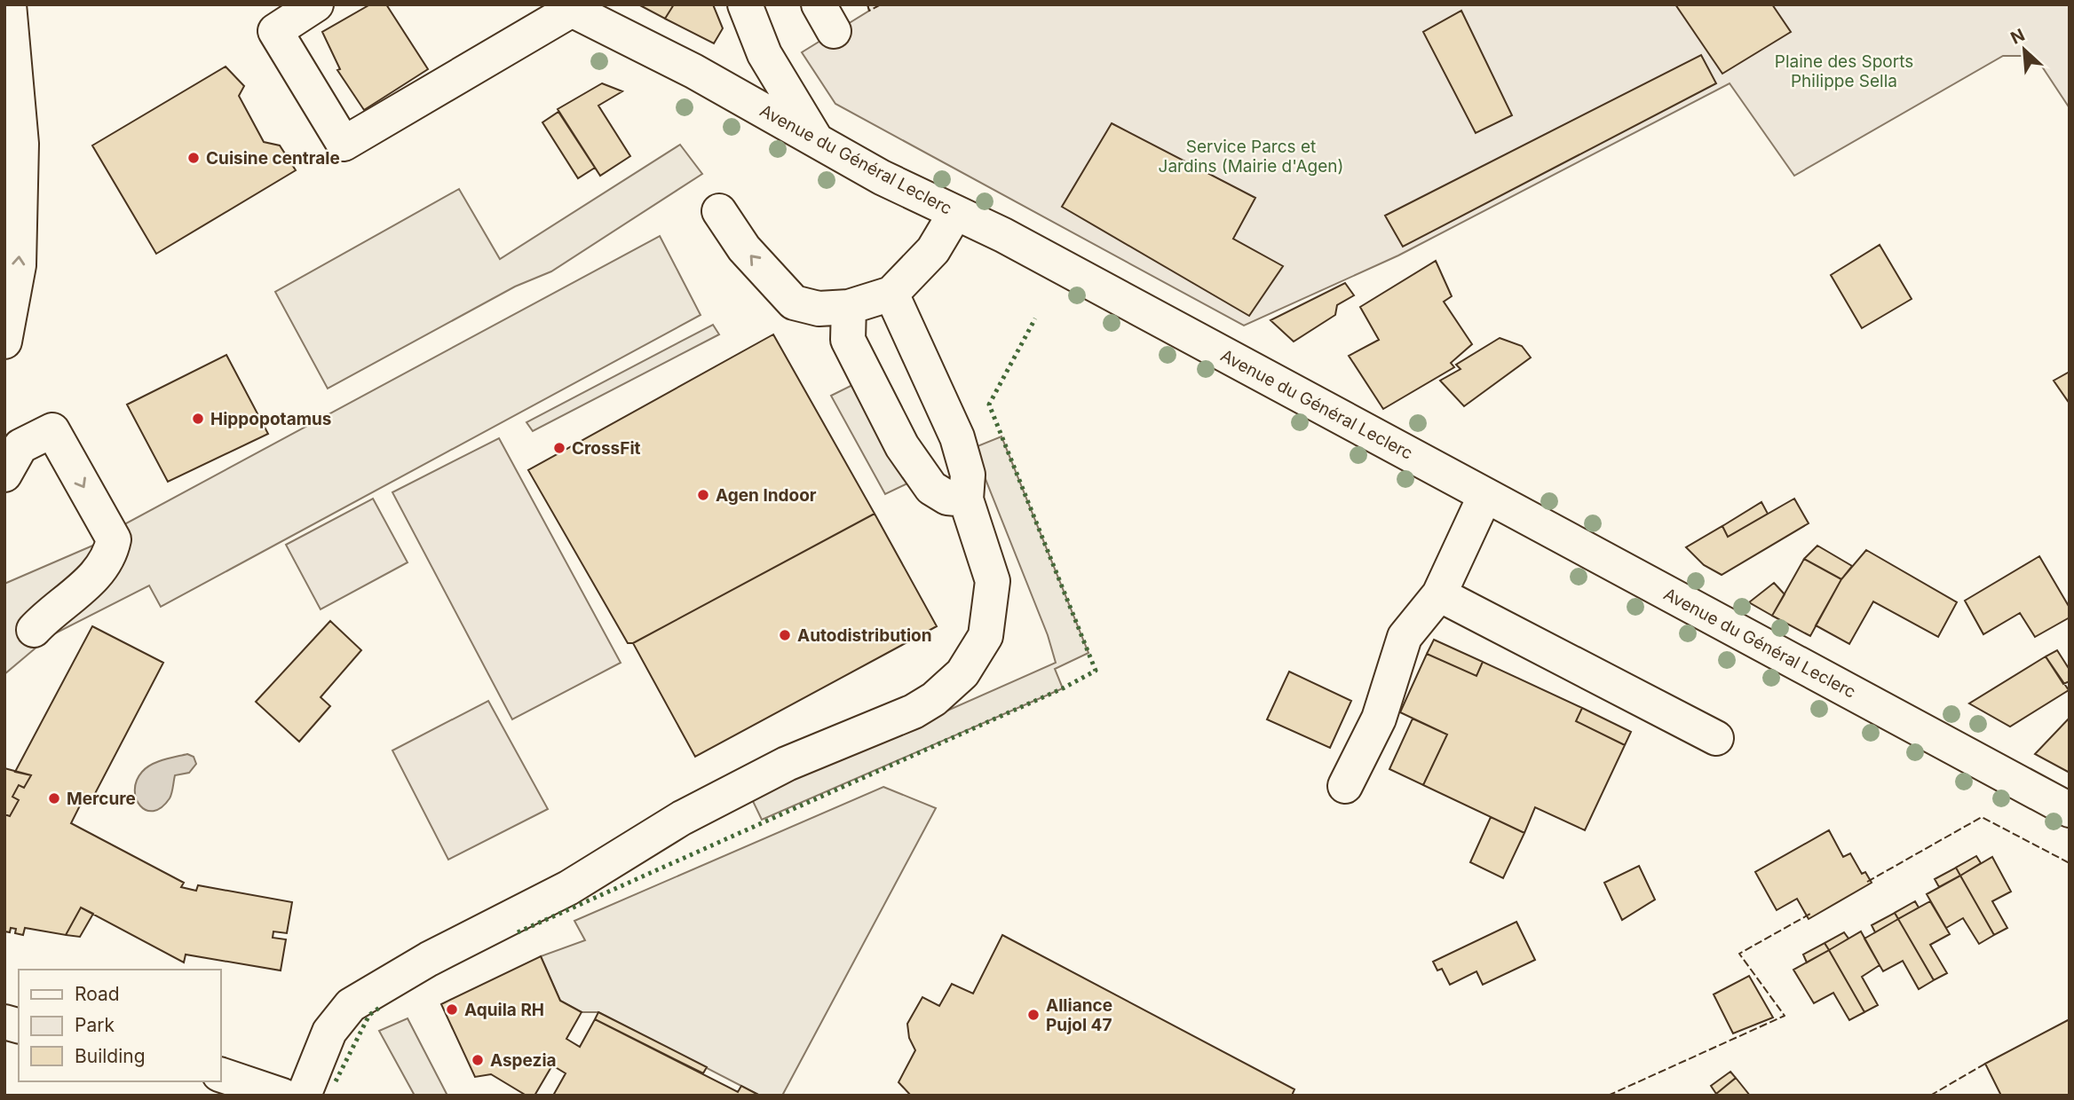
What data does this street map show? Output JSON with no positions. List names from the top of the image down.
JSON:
{
  "streets": {
    "street": ["Avenue du Général Leclerc"]
  },
  "parks": ["Plaine des Sports Philippe Sella", "Service Parcs et Jardins (Mairie d'Agen)"],
  "places": [
    "Cuisine centrale",
    "Hippopotamus",
    "CrossFit",
    "Agen Indoor",
    "Autodistribution",
    "Mercure",
    "Aquila RH",
    "Alliance Pujol 47",
    "Aspezia"
  ],
  "legend": ["Road", "Park", "Building"],
  "north": "top left"
}
